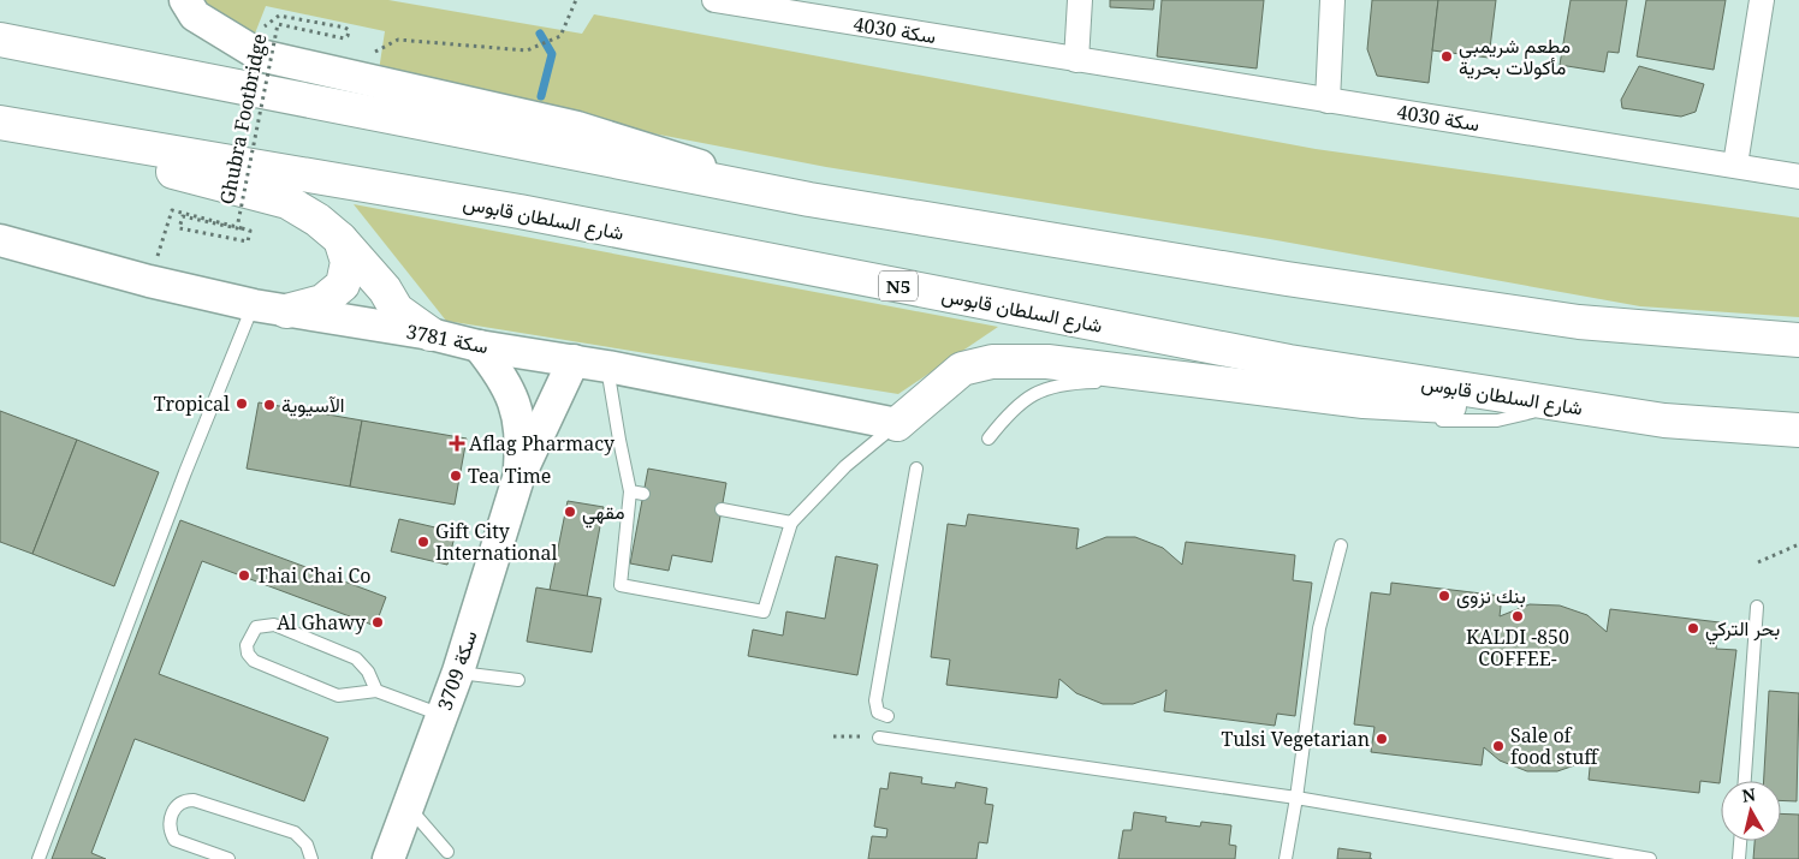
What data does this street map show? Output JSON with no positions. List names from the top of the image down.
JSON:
{
  "streets": {
    "highway": ["شارع السلطان قابوس", "N5"],
    "street": ["سكة 4030", "سكة 3781", "سكة 3709"],
    "path": ["Ghubra Footbridge"]
  },
  "crossings": [
    ["Ghubra Footbridge", "سكة 3781"],
    ["سكة 3781", "سكة 3709"]
  ],
  "places": {
    "other": [
      "مطعم شريمبي مأكولات بحرية",
      "Tropical",
      "الآسيوية",
      "Tea Time",
      "مقهي",
      "Gift City International",
      "Thai Chai Co",
      "بنك نزوى",
      "KALDI -850 COFFEE-",
      "Al Ghawy",
      "بحر التركي",
      "Tulsi Vegetarian",
      "Sale of food stuff"
    ],
    "health": ["Aflag Pharmacy"]
  },
  "north": "top"
}
